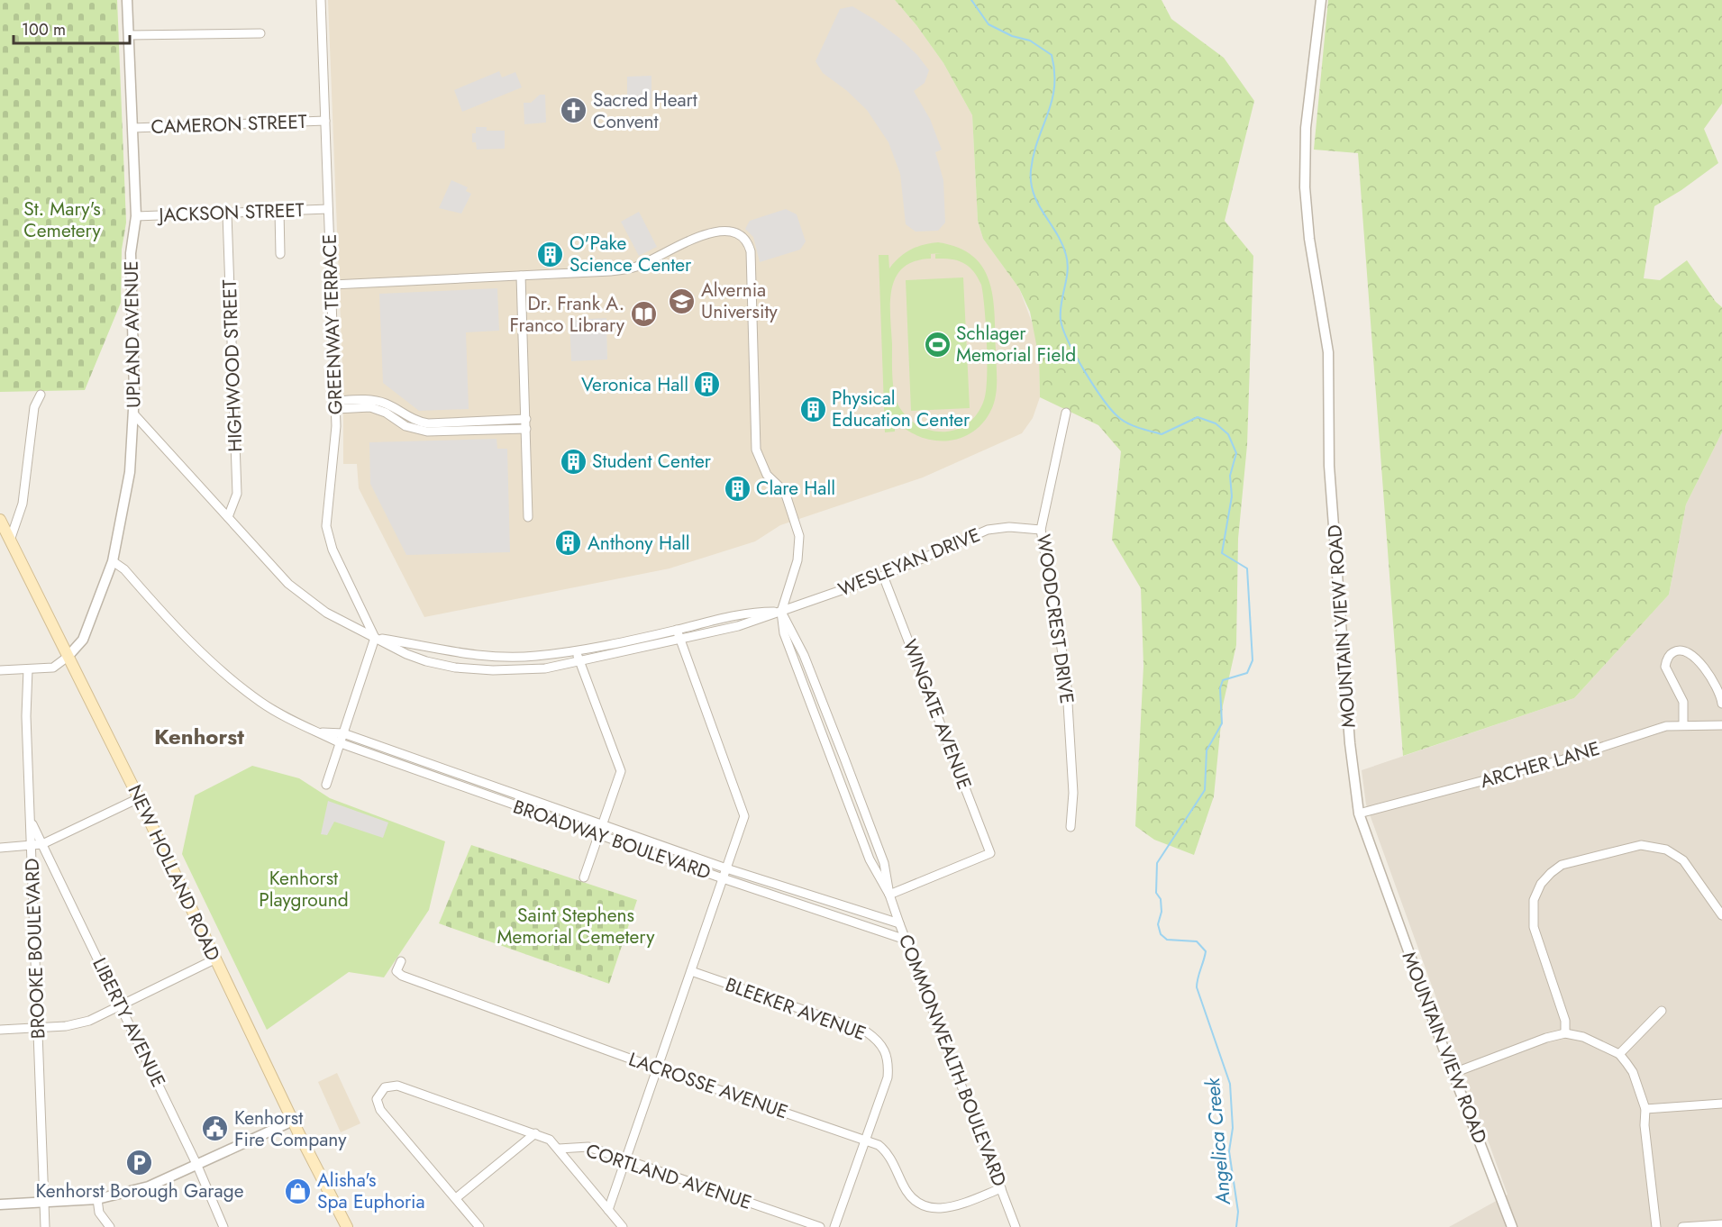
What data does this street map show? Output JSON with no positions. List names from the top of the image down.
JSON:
{
  "streets": {
    "main road": ["NEW HOLLAND ROAD"],
    "street": [
      "CAMERON STREET",
      "JACKSON STREET",
      "GREENWAY TERRACE",
      "UPLAND AVENUE",
      "HIGHWOOD STREET",
      "WESLEYAN DRIVE",
      "WOODCREST DRIVE",
      "MOUNTAIN VIEW ROAD",
      "WINGATE AVENUE",
      "ARCHER LANE",
      "BROADWAY BOULEVARD",
      "BROOKE BOULEVARD",
      "BLEEKER AVENUE",
      "LIBERTY AVENUE",
      "COMMONWEALTH BOULEVARD",
      "LACROSSE AVENUE",
      "CORTLAND AVENUE"
    ]
  },
  "crossings": [
    ["CAMERON STREET", "GREENWAY TERRACE"],
    ["CAMERON STREET", "UPLAND AVENUE"],
    ["JACKSON STREET", "GREENWAY TERRACE"],
    ["JACKSON STREET", "UPLAND AVENUE"],
    ["JACKSON STREET", "HIGHWOOD STREET"],
    ["UPLAND AVENUE", "BROADWAY BOULEVARD"],
    ["UPLAND AVENUE", "NEW HOLLAND ROAD"],
    ["WESLEYAN DRIVE", "WOODCREST DRIVE"],
    ["WESLEYAN DRIVE", "WINGATE AVENUE"],
    ["WESLEYAN DRIVE", "COMMONWEALTH BOULEVARD"],
    ["MOUNTAIN VIEW ROAD", "ARCHER LANE"],
    ["WINGATE AVENUE", "COMMONWEALTH BOULEVARD"],
    ["BROADWAY BOULEVARD", "COMMONWEALTH BOULEVARD"],
    ["BROOKE BOULEVARD", "LIBERTY AVENUE"],
    ["BLEEKER AVENUE", "LACROSSE AVENUE"],
    ["COMMONWEALTH BOULEVARD", "LACROSSE AVENUE"]
  ],
  "districts": ["Kenhorst"],
  "water": ["Angelica Creek"],
  "parks": ["St. Mary's Cemetery", "Kenhorst Playground", "Saint Stephens Memorial Cemetery"],
  "places": {
    "church": ["Sacred Heart Convent"],
    "building": [
      "O'Pake Science Center",
      "Veronica Hall",
      "Physical Education Center",
      "Student Center",
      "Clare Hall",
      "Anthony Hall"
    ],
    "school or university": ["Alvernia University"],
    "library": ["Dr. Frank A. Franco Library"],
    "sports": ["Schlager Memorial Field"],
    "public building": ["Kenhorst Fire Company"],
    "parking": ["Kenhorst Borough Garage"],
    "shop": ["Alisha's Spa Euphoria"]
  },
  "scale_bar": "100 m"
}
